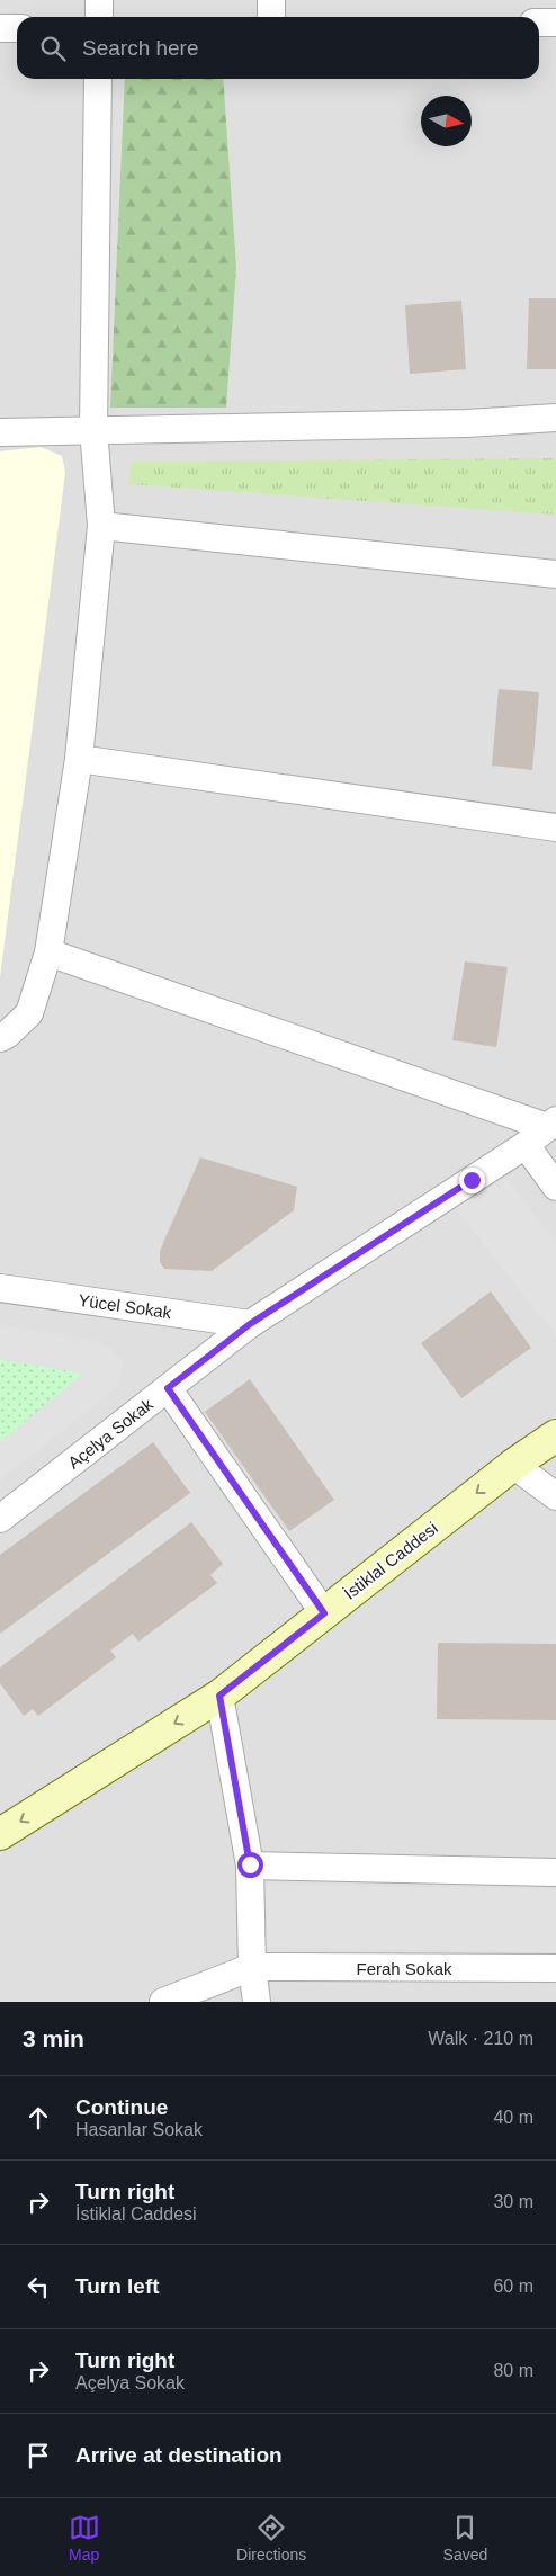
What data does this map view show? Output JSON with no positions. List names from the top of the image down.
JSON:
{
  "streets": {
    "main road": ["İstiklal Caddesi"],
    "street": ["Yücel Sokak", "Açelya Sokak", "Ferah Sokak"]
  },
  "crossings": [
    ["Yücel Sokak", "Açelya Sokak"]
  ],
  "one_way": ["İstiklal Caddesi"],
  "north": "right",
  "page": {
    "search": "Search here",
    "heading": ["3 min", "Walk · 210 m"],
    "list": [
      ["Continue", "Hasanlar Sokak", "40 m"],
      ["Turn right", "İstiklal Caddesi", "30 m"],
      ["Turn left", "60 m"],
      ["Turn right", "Açelya Sokak", "80 m"],
      "Arrive at destination"
    ],
    "nav": ["Map", "Directions", "Saved"]
  }
}
